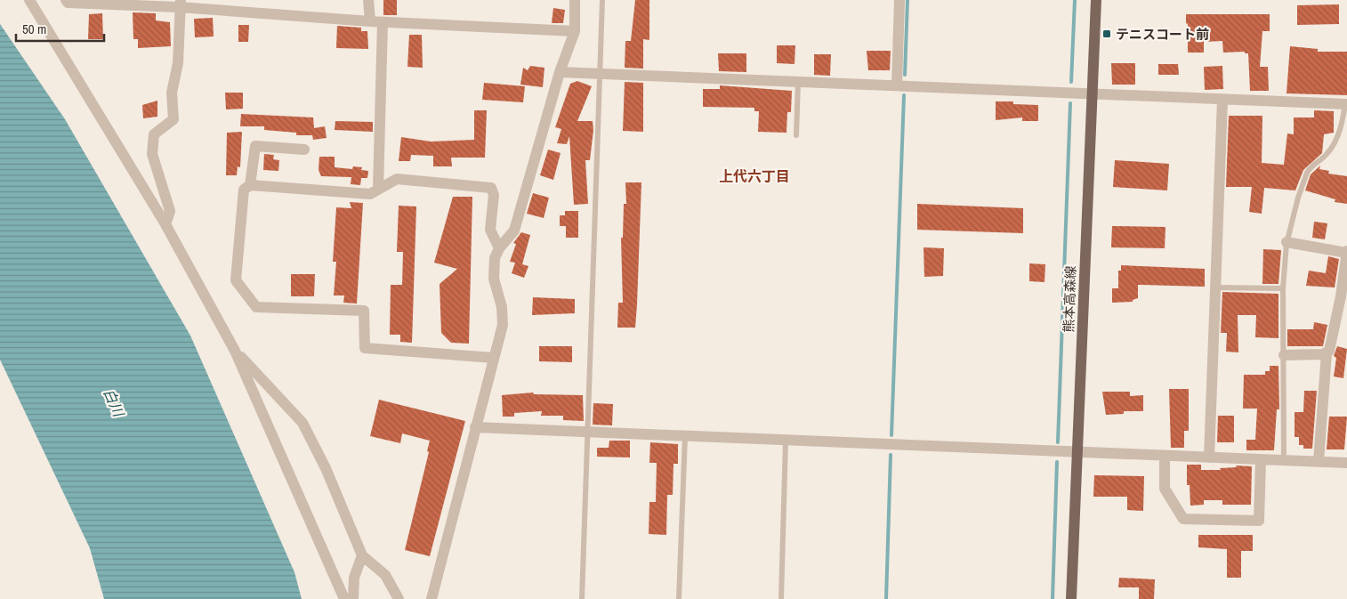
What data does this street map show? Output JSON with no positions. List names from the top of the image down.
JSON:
{
  "streets": {
    "main road": ["熊本高森線"]
  },
  "districts": ["上代六丁目"],
  "water": ["白川"],
  "places": {
    "transit": ["テニスコート前"]
  },
  "scale_bar": "50 m"
}
